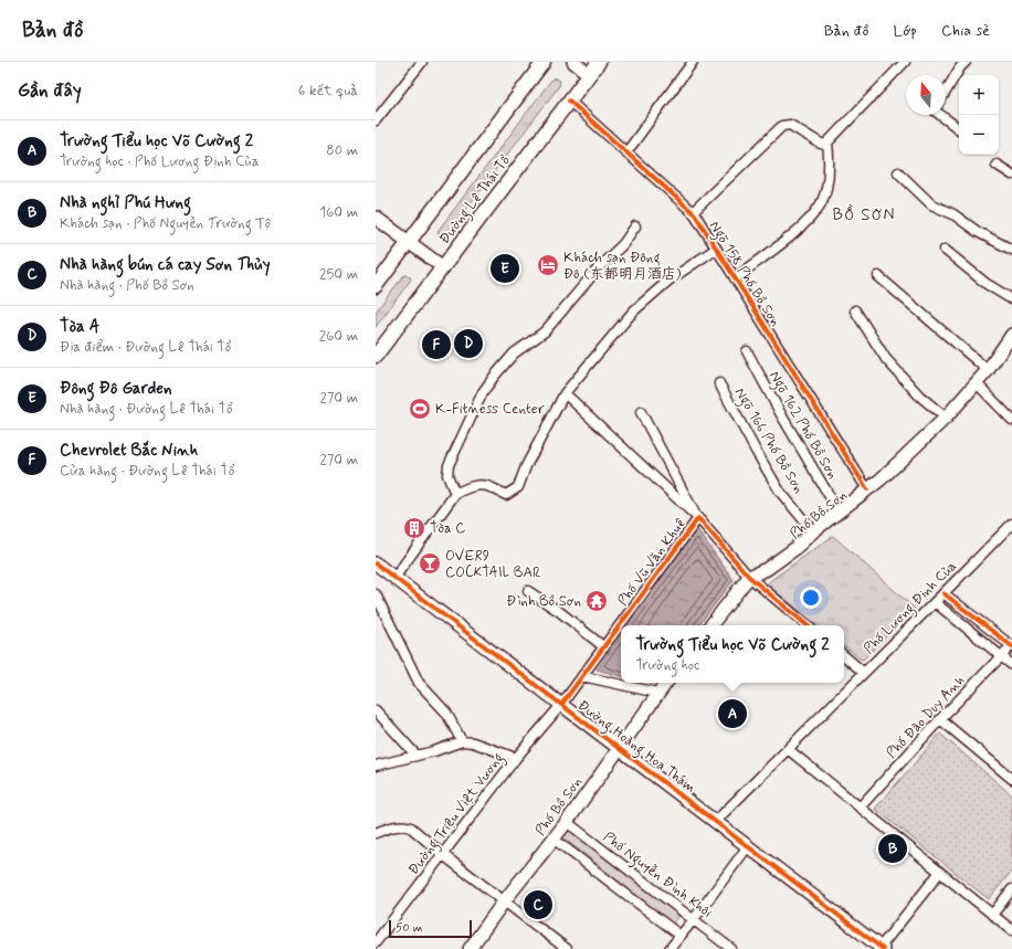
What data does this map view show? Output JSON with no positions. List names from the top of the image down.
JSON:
{
  "streets": {
    "main road": ["Đường Lê Thái Tổ"],
    "street": [
      "Ngõ 158 Phố Bồ Sơn",
      "Ngõ 162 Phố Bồ Sơn",
      "Ngõ 166 Phố Bồ Sơn",
      "Phố Bồ Sơn",
      "Phố Vũ Văn Khuê",
      "Phố Lương Định Của",
      "Phố Đào Duy Anh",
      "Đường Hoàng Hoa Thám",
      "Đường Triệu Việt Vương",
      "Phố Nguyễn Đình Khôi"
    ]
  },
  "crossings": [
    ["Đường Lê Thái Tổ", "Ngõ 158 Phố Bồ Sơn"],
    ["Ngõ 158 Phố Bồ Sơn", "Phố Bồ Sơn"],
    ["Ngõ 162 Phố Bồ Sơn", "Phố Bồ Sơn"],
    ["Ngõ 166 Phố Bồ Sơn", "Phố Bồ Sơn"],
    ["Phố Bồ Sơn", "Phố Vũ Văn Khuê"],
    ["Phố Bồ Sơn", "Đường Hoàng Hoa Thám"],
    ["Phố Bồ Sơn", "Phố Nguyễn Đình Khôi"],
    ["Phố Vũ Văn Khuê", "Đường Hoàng Hoa Thám"],
    ["Phố Vũ Văn Khuê", "Đường Triệu Việt Vương"],
    ["Phố Lương Định Của", "Đường Hoàng Hoa Thám"],
    ["Đường Hoàng Hoa Thám", "Đường Triệu Việt Vương"]
  ],
  "districts": ["BỒ SƠN"],
  "places": {
    "hotel": ["Khách sạn Đông Đô (东都明月酒店)"],
    "sports": ["K-Fitness Center"],
    "building": ["Tòa C"],
    "bar": ["OVER9 COCKTAIL BAR"],
    "temple": ["Đình Bồ Sơn"]
  },
  "scale_bar": "50 m",
  "north": "top",
  "page": {
    "header": "Bản đồ",
    "nav": ["Bản đồ", "Lớp", "Chia sẻ"],
    "heading": ["Gần đây", "6 kết quả"],
    "map_buttons": ["+", "−"],
    "list": [
      {
        "mark": "A",
        "name": "Trường Tiểu học Võ Cường 2",
        "note": "Trường học · Phố Lương Định Của",
        "value": "80 m"
      },
      {
        "mark": "B",
        "name": "Nhà nghỉ Phú Hưng",
        "note": "Khách sạn · Phố Nguyễn Trường Tộ",
        "value": "160 m"
      },
      {
        "mark": "C",
        "name": "Nhà hàng bún cá cay Sơn Thủy",
        "note": "Nhà hàng · Phố Bồ Sơn",
        "value": "250 m"
      },
      {
        "mark": "D",
        "name": "Tòa A",
        "note": "Địa điểm · Đường Lê Thái Tổ",
        "value": "260 m"
      },
      {
        "mark": "E",
        "name": "Đông Đô Garden",
        "note": "Nhà hàng · Đường Lê Thái Tổ",
        "value": "270 m"
      },
      {
        "mark": "F",
        "name": "Chevrolet Bắc Ninh",
        "note": "Cửa hàng · Đường Lê Thái Tổ",
        "value": "270 m"
      }
    ],
    "pins": [
      "E",
      "D",
      "F",
      "A",
      "B",
      "C"
    ],
    "popup": ["Trường Tiểu học Võ Cường 2", "Trường học"],
    "scale": "50 m"
  }
}
